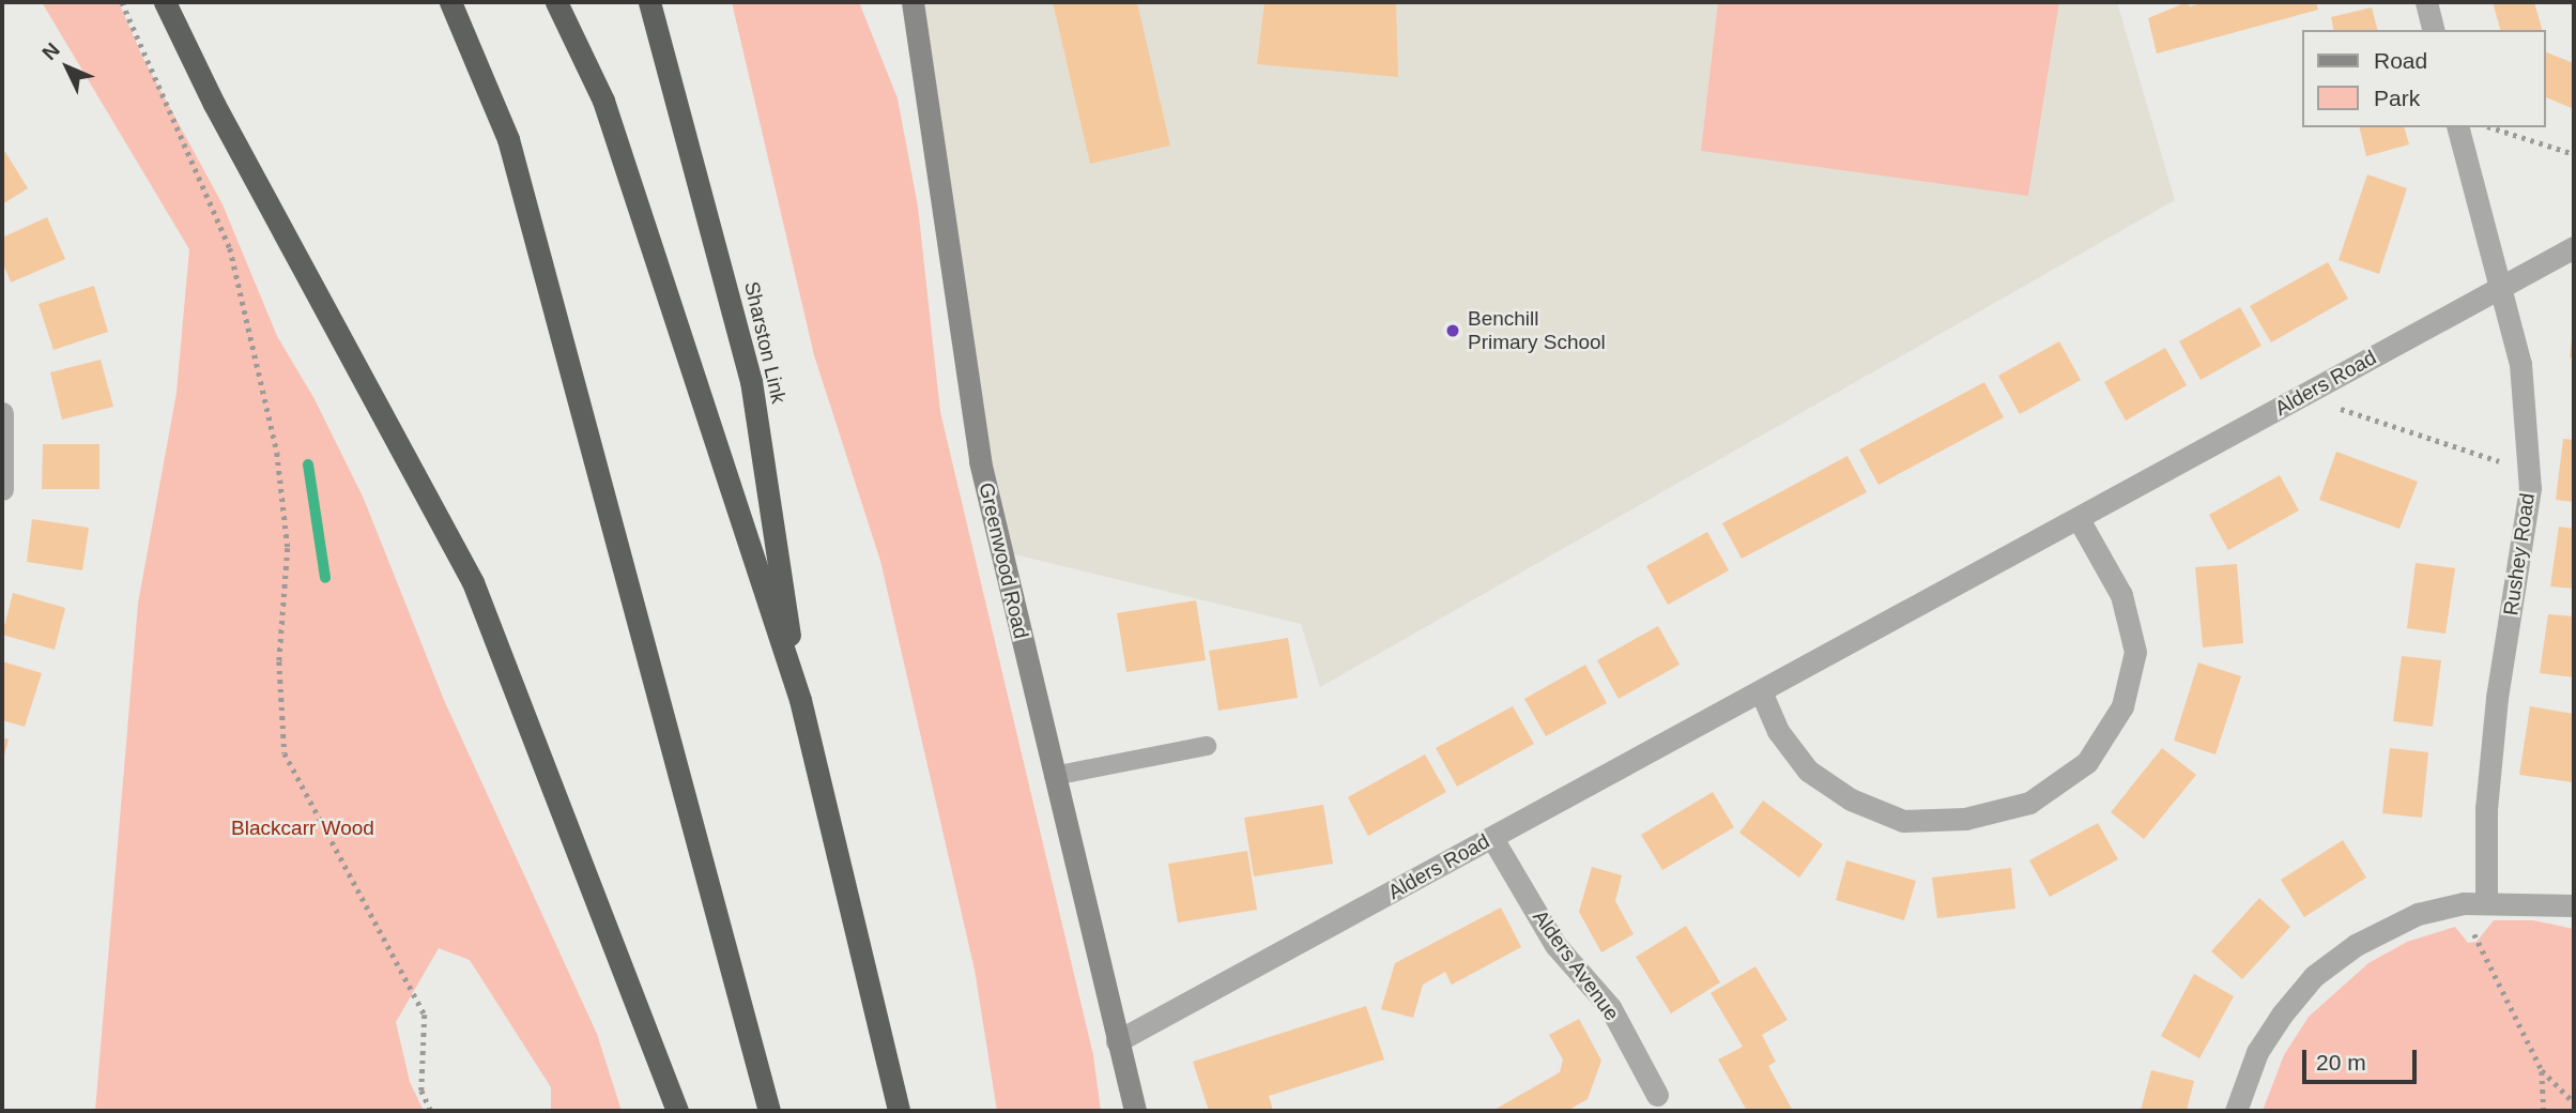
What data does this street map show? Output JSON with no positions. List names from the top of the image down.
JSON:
{
  "streets": {
    "highway": ["Sharston Link"],
    "street": [
      "Alders Road",
      "Rushey Road",
      "Greenwood Road",
      "Alders Avenue"
    ]
  },
  "crossings": [
    ["Alders Road", "Rushey Road"],
    ["Alders Road", "Greenwood Road"],
    ["Alders Road", "Alders Avenue"]
  ],
  "parks": ["Blackcarr Wood"],
  "places": ["Benchill Primary School"],
  "legend": ["Road", "Park"],
  "scale_bar": "20 m",
  "north": "top left"
}
